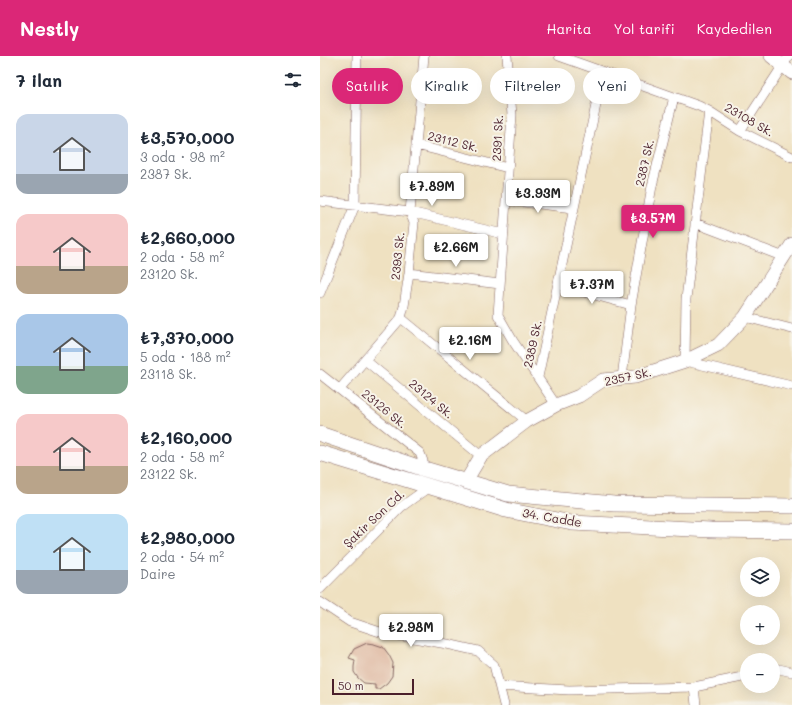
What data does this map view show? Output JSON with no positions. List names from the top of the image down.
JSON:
{
  "streets": {
    "main road": ["34. Cadde"],
    "street": [
      "23108 Sk.",
      "2391 Sk.",
      "23112 Sk.",
      "2387 Sk.",
      "2393 Sk.",
      "2389 Sk.",
      "2357 Sk.",
      "23124 Sk.",
      "23126 Sk.",
      "Şakir Son Cd."
    ]
  },
  "crossings": [
    ["23108 Sk.", "2387 Sk."],
    ["2391 Sk.", "23112 Sk."],
    ["2391 Sk.", "2389 Sk."],
    ["23112 Sk.", "2393 Sk."],
    ["2387 Sk.", "2357 Sk."],
    ["2393 Sk.", "23124 Sk."],
    ["2393 Sk.", "23126 Sk."],
    ["2389 Sk.", "2357 Sk."],
    ["2357 Sk.", "23124 Sk."],
    ["2357 Sk.", "34. Cadde"],
    ["23126 Sk.", "34. Cadde"],
    ["34. Cadde", "Şakir Son Cd."]
  ],
  "scale_bar": "50 m",
  "page": {
    "header": "Nestly",
    "nav": ["Harita", "Yol tarifi", "Kaydedilen"],
    "heading": "7 ilan",
    "chip": [
      "Satılık",
      "Kiralık",
      "Filtreler",
      "Yeni"
    ],
    "list": [
      {
        "name": "₺3,570,000",
        "note": "3 oda · 98 m² · 2387 Sk."
      },
      {
        "name": "₺2,660,000",
        "note": "2 oda · 58 m² · 23120 Sk."
      },
      {
        "name": "₺7,370,000",
        "note": "5 oda · 188 m² · 23118 Sk."
      },
      {
        "name": "₺2,160,000",
        "note": "2 oda · 58 m² · 23122 Sk."
      },
      {
        "name": "₺2,980,000",
        "note": "2 oda · 54 m² · Daire"
      }
    ],
    "price": [
      "₺7.89M",
      "₺3.93M",
      "₺3.57M",
      "₺2.66M",
      "₺7.37M",
      "₺2.16M",
      "₺2.98M"
    ],
    "map_buttons": ["+", "−"],
    "scale": "50 m"
  }
}
